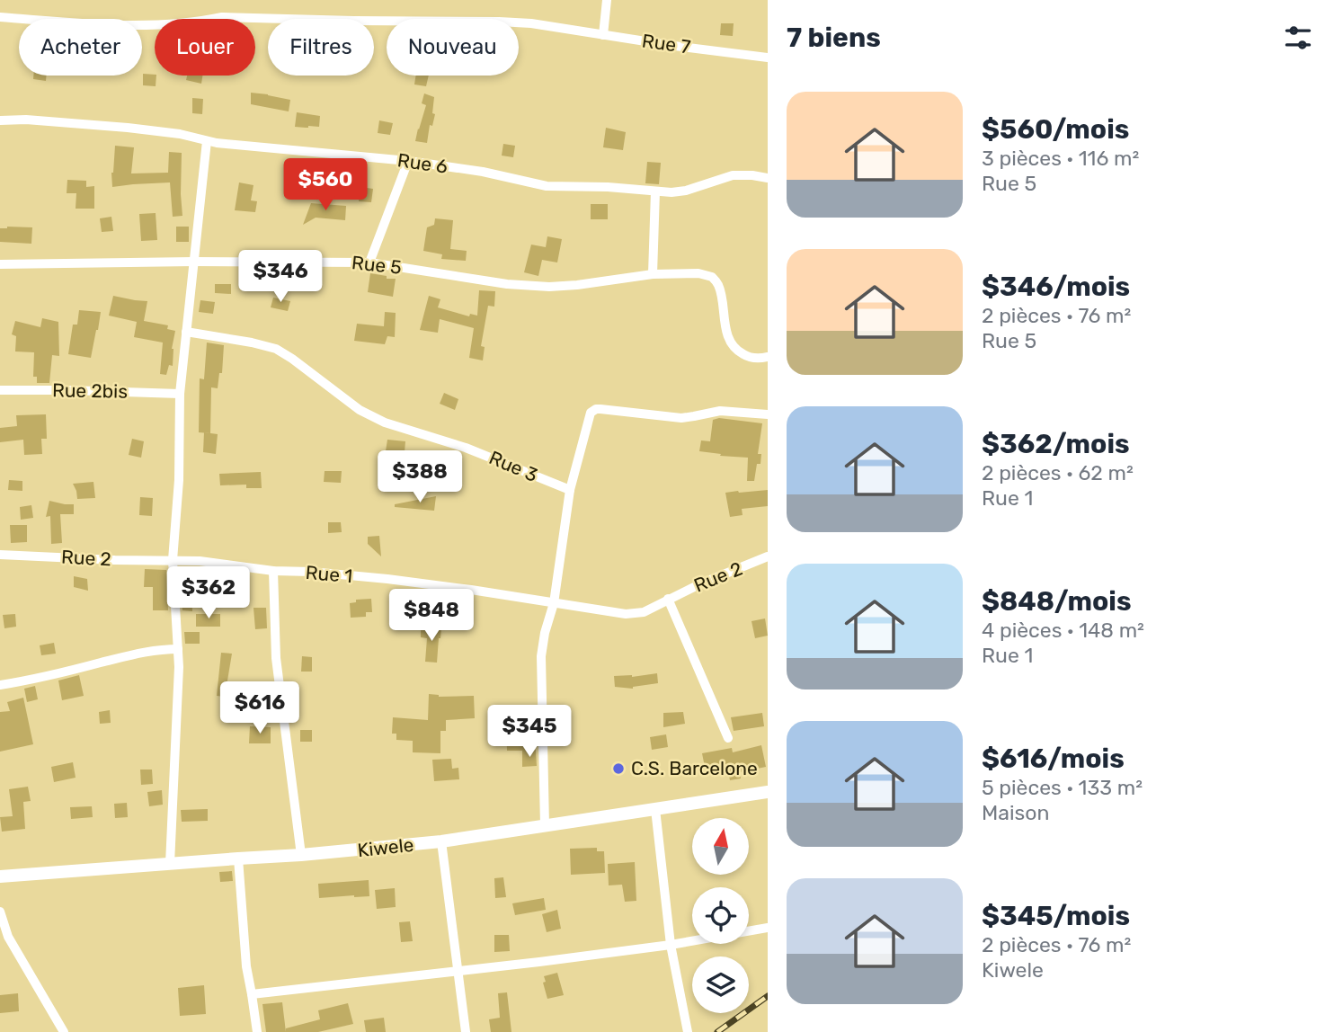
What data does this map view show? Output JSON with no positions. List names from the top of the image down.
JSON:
{
  "streets": {
    "street": [
      "Rue 7",
      "Rue 6",
      "Rue 5",
      "Rue 2bis",
      "Rue 3",
      "Rue 2",
      "Rue 1",
      "Kiwele"
    ]
  },
  "crossings": [
    ["Rue 2", "Rue 1"]
  ],
  "places": ["C.S. Barcelone"],
  "north": "top",
  "page": {
    "heading": "7 biens",
    "chip": [
      "Acheter",
      "Louer",
      "Filtres",
      "Nouveau"
    ],
    "list": [
      {
        "name": "$560/mois",
        "note": "3 pièces · 116 m² · Rue 5"
      },
      {
        "name": "$346/mois",
        "note": "2 pièces · 76 m² · Rue 5"
      },
      {
        "name": "$362/mois",
        "note": "2 pièces · 62 m² · Rue 1"
      },
      {
        "name": "$848/mois",
        "note": "4 pièces · 148 m² · Rue 1"
      },
      {
        "name": "$616/mois",
        "note": "5 pièces · 133 m² · Maison"
      },
      {
        "name": "$345/mois",
        "note": "2 pièces · 76 m² · Kiwele"
      }
    ],
    "price": [
      "$560",
      "$346",
      "$388",
      "$362",
      "$848",
      "$616",
      "$345"
    ]
  }
}
